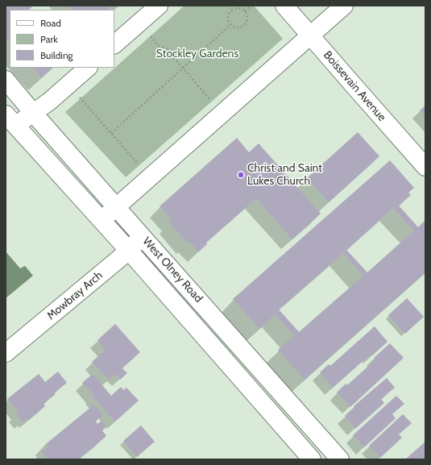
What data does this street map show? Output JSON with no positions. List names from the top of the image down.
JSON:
{
  "streets": {
    "street": ["Boissevain Avenue", "West Olney Road", "Mowbray Arch"]
  },
  "crossings": [
    ["West Olney Road", "Mowbray Arch"]
  ],
  "parks": ["Stockley Gardens"],
  "places": ["Christ and Saint Lukes Church"],
  "legend": ["Road", "Park", "Building"]
}
